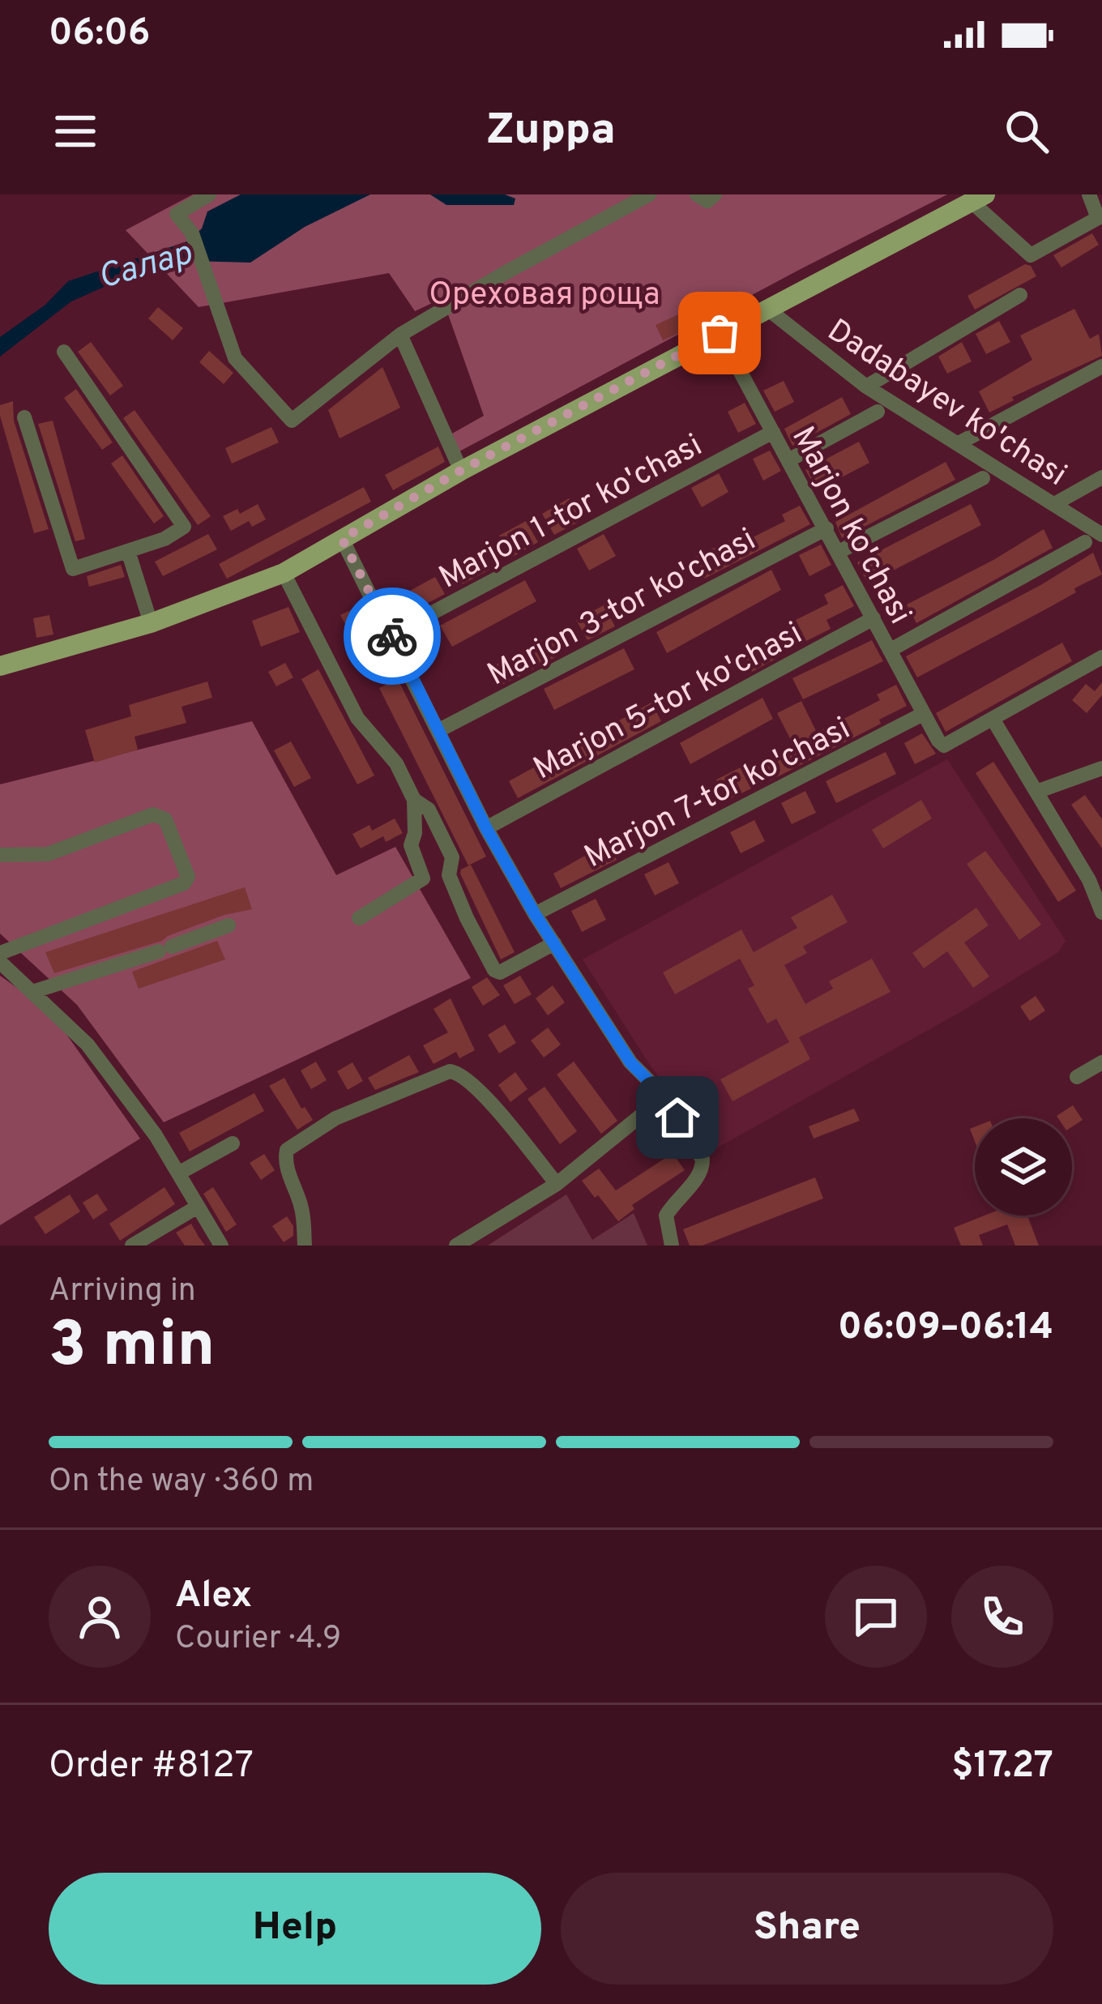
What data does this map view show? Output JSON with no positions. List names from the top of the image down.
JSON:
{
  "streets": {
    "street": [
      "Dadabayev ko'chasi",
      "Marjon 1-tor ko'chasi",
      "Marjon ko'chasi",
      "Marjon 3-tor ko'chasi",
      "Marjon 5-tor ko'chasi",
      "Marjon 7-tor ko'chasi"
    ]
  },
  "crossings": [
    ["Marjon 1-tor ko'chasi", "Marjon ko'chasi"],
    ["Marjon ko'chasi", "Marjon 3-tor ko'chasi"],
    ["Marjon ko'chasi", "Marjon 5-tor ko'chasi"],
    ["Marjon ko'chasi", "Marjon 7-tor ko'chasi"]
  ],
  "water": ["Салар"],
  "parks": ["Ореховая роща"],
  "page": {
    "status": "06:06",
    "header": "Zuppa",
    "heading": ["3 min", "Arriving in", "06:09–06:14"],
    "panel": [
      "Alex",
      "Courier · 4.9",
      "Order #8127",
      "$17.27"
    ],
    "bar": "On the way · 360 m",
    "buttons": ["Help", "Share"]
  }
}
